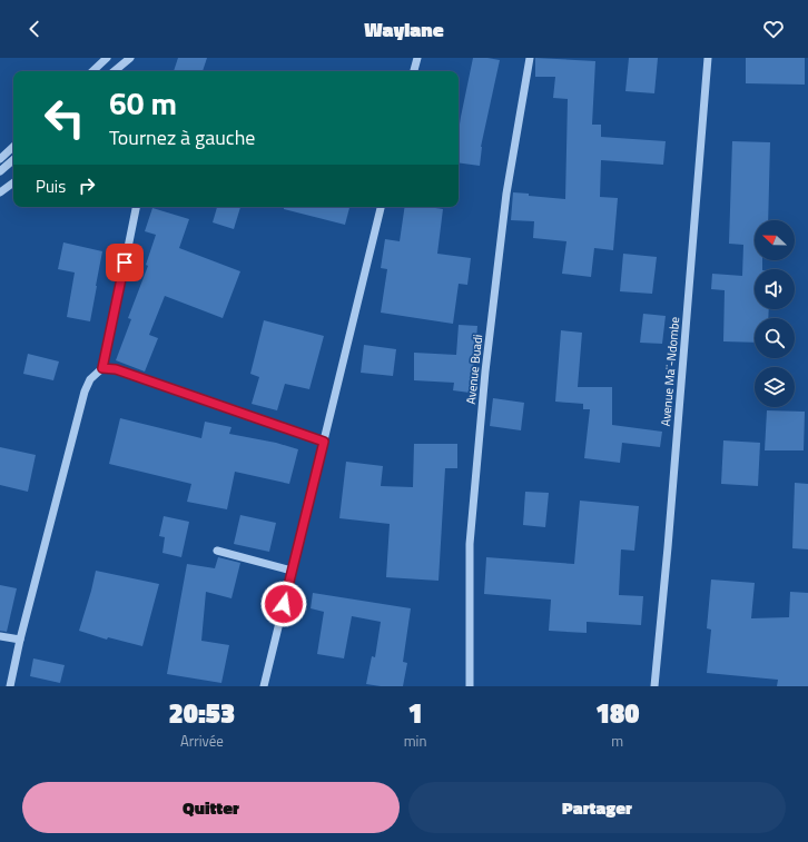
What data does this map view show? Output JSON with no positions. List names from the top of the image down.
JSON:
{
  "streets": {
    "street": ["Avenue Buadi", "Avenue Ma¨-Ndombe"]
  },
  "north": "left",
  "page": {
    "header": "Waylane",
    "turn": ["60 m", "Tournez à gauche"],
    "then": "Puis",
    "eta": [
      "20:53",
      "Arrivée",
      "1",
      "min",
      "180",
      "m"
    ],
    "buttons": ["Quitter", "Partager"]
  }
}
